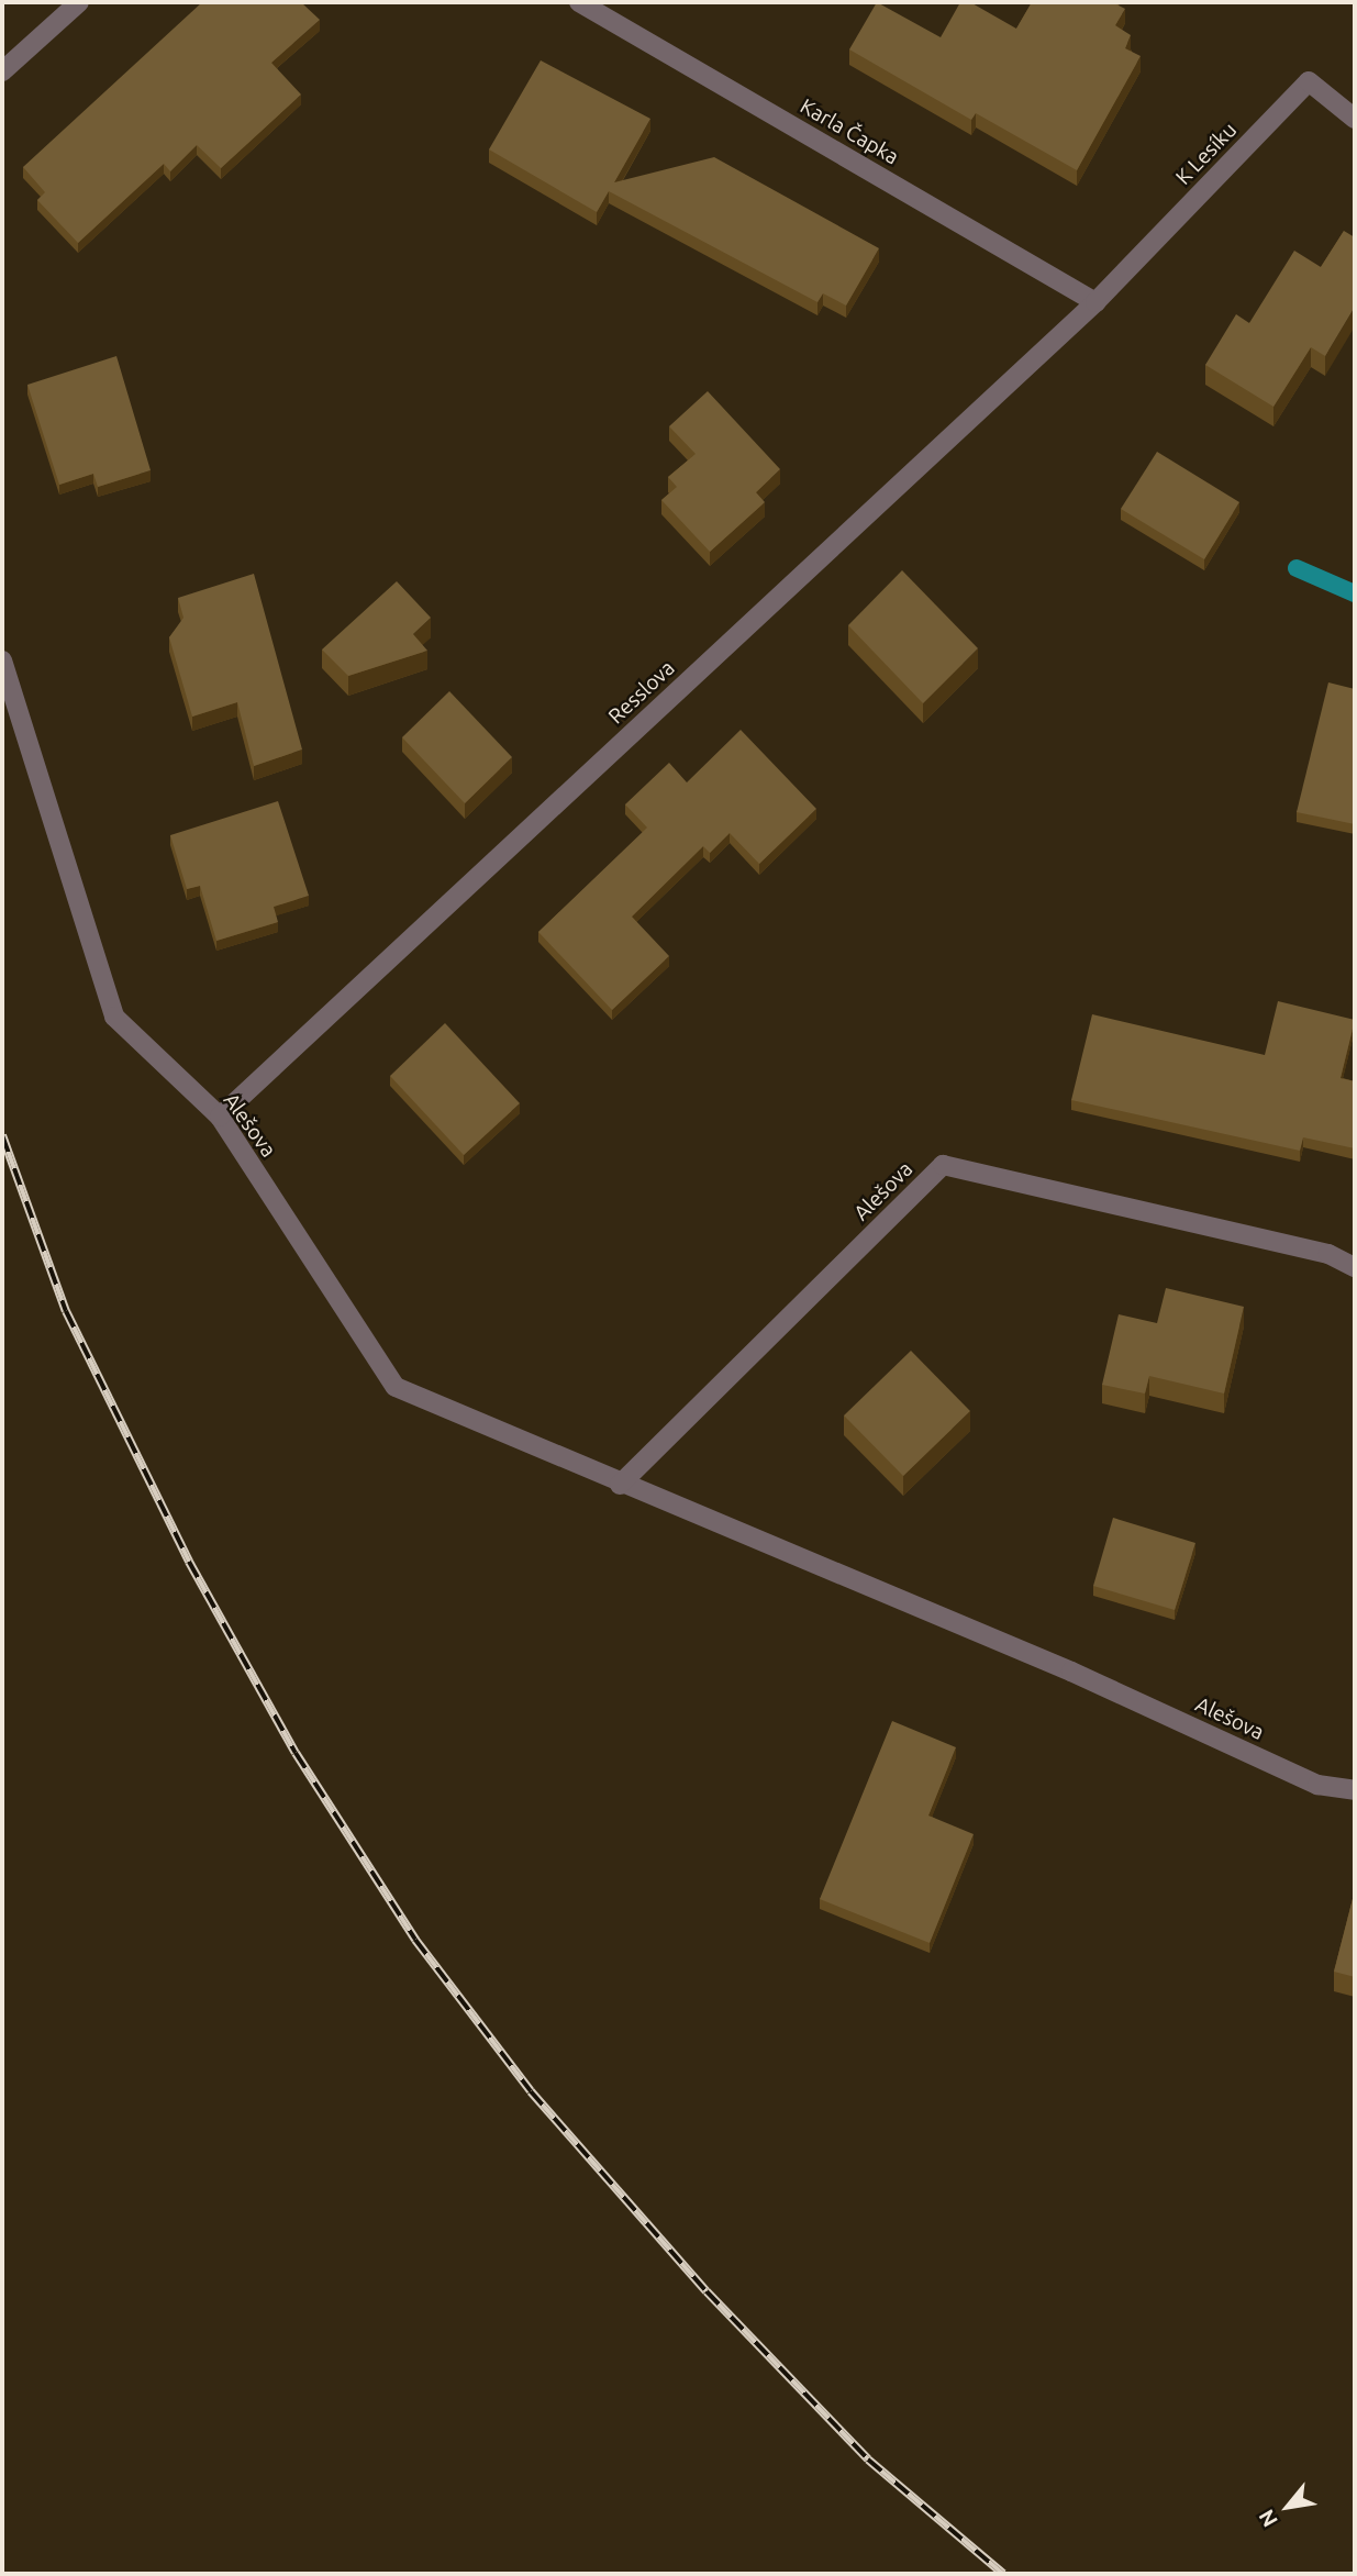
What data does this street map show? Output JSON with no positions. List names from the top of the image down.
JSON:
{
  "streets": {
    "street": [
      "Karla Čapka",
      "K Lesíku",
      "Resslova",
      "Alešova"
    ]
  },
  "crossings": [
    ["Karla Čapka", "K Lesíku"],
    ["Karla Čapka", "Resslova"],
    ["K Lesíku", "Resslova"],
    ["Resslova", "Alešova"]
  ],
  "north": "bottom left"
}
